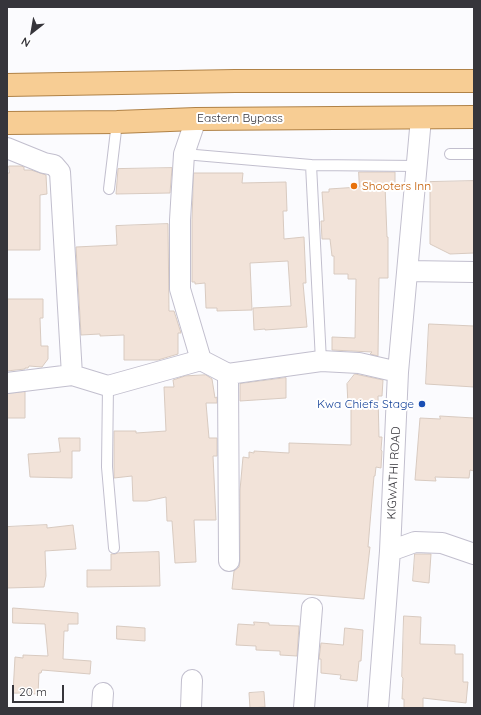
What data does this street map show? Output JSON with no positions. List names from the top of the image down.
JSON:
{
  "streets": {
    "main road": ["Eastern Bypass"],
    "street": ["KIGWATHI ROAD"]
  },
  "crossings": [
    ["Eastern Bypass", "KIGWATHI ROAD"]
  ],
  "places": ["Shooters Inn", "Kwa Chiefs Stage"],
  "scale_bar": "20 m",
  "north": "bottom left"
}
